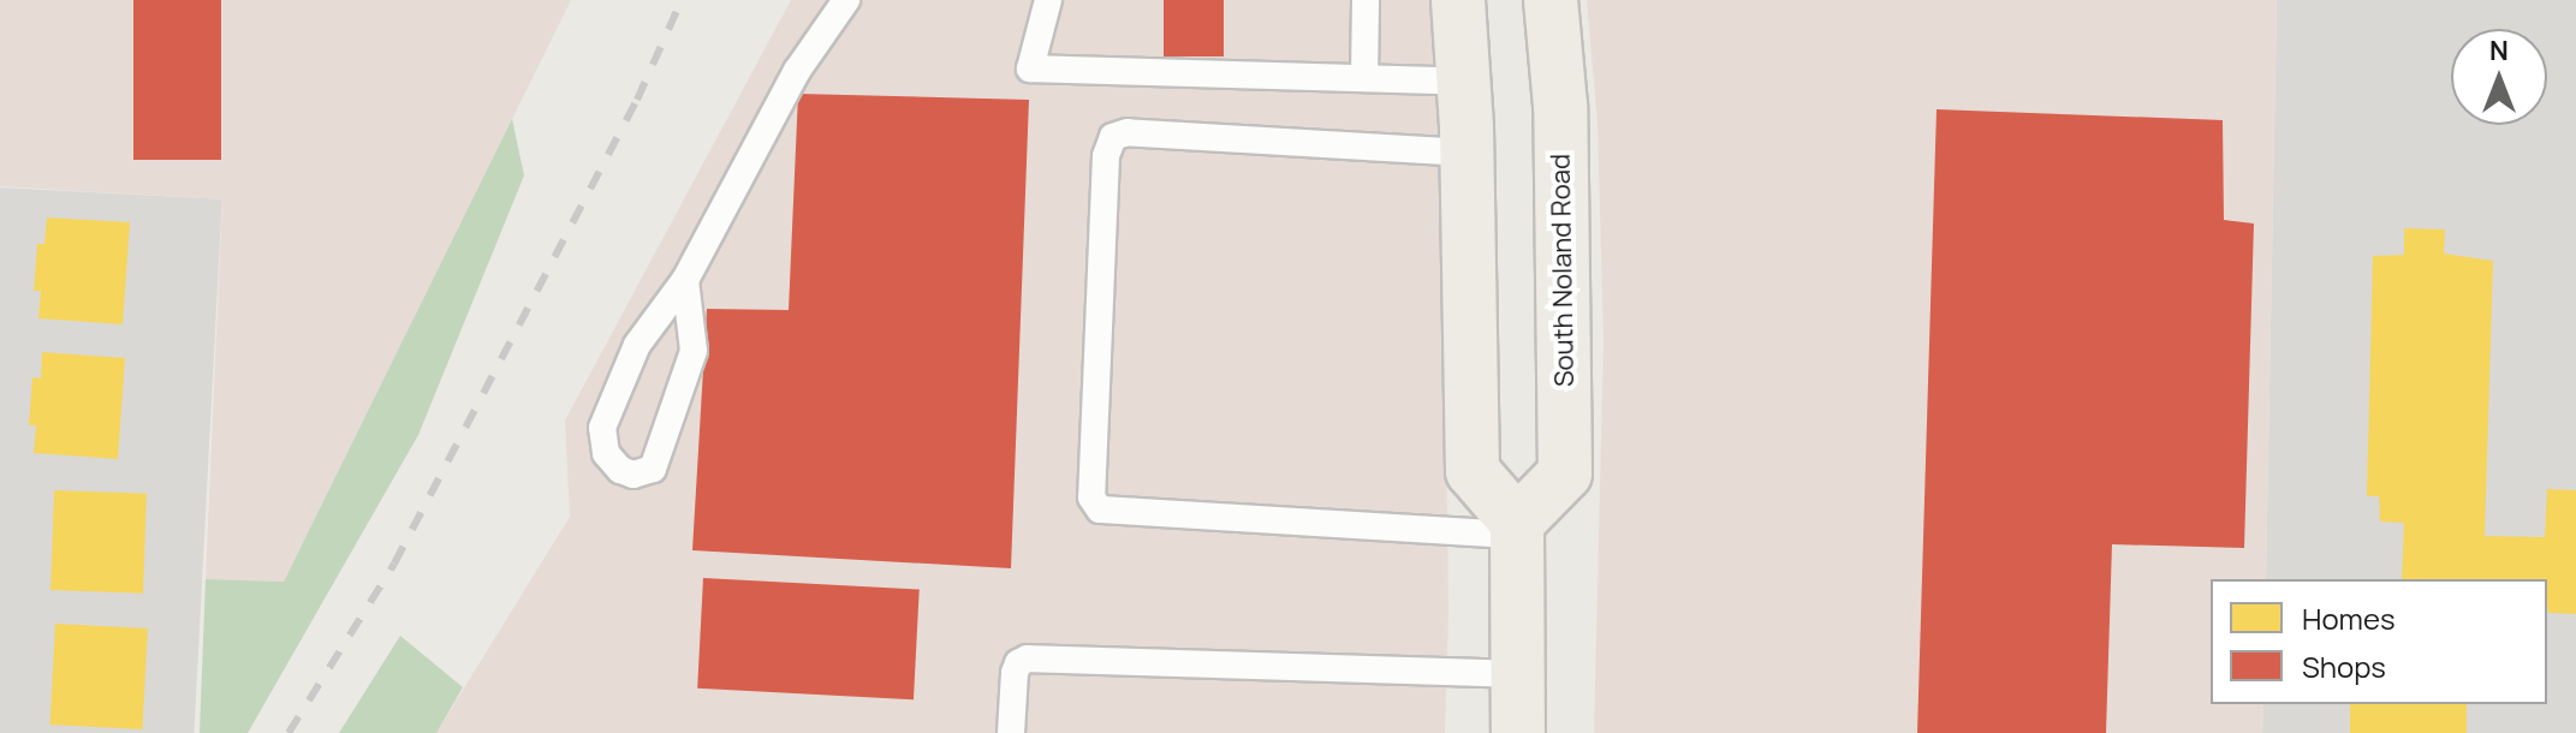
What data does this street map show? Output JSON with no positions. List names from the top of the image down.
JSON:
{
  "streets": {
    "main road": ["South Noland Road"]
  },
  "legend": ["Homes", "Shops"],
  "north": "top"
}
